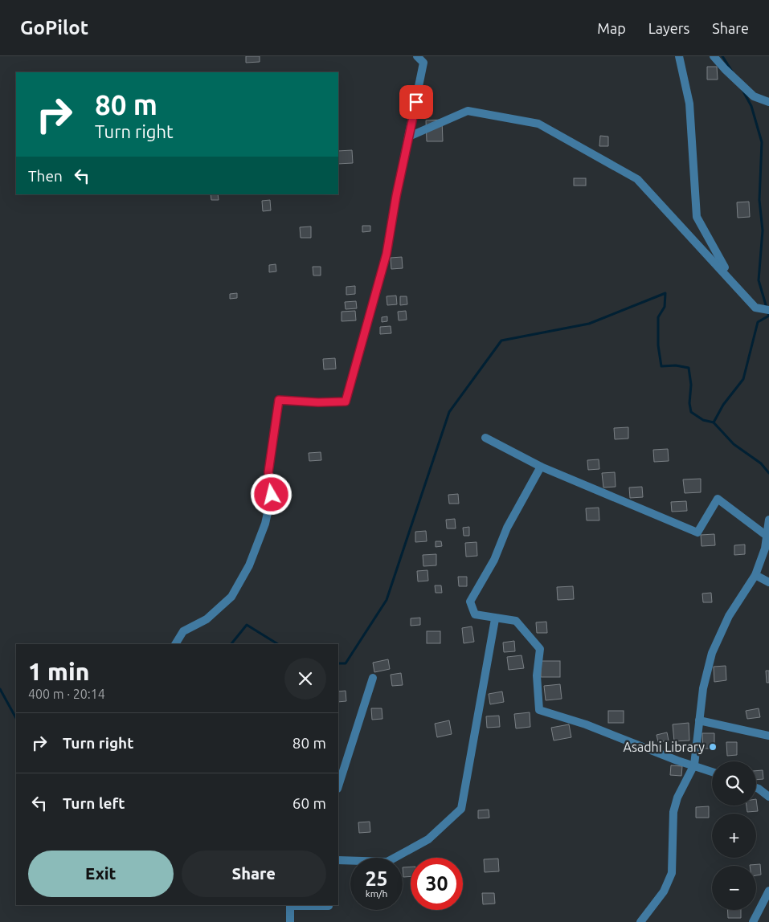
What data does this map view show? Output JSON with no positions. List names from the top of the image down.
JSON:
{
  "places": ["Asadhi Library"],
  "page": {
    "header": "GoPilot",
    "nav": ["Map", "Layers", "Share"],
    "turn": ["80 m", "Turn right"],
    "then": "Then",
    "heading": ["1 min", "400 m · 20:14"],
    "list": [
      {
        "name": "Turn right",
        "value": "80 m"
      },
      {
        "name": "Turn left",
        "value": "60 m"
      }
    ],
    "map_buttons": ["+", "−"],
    "buttons": ["Exit", "Share"],
    "speed": "25 km/h",
    "limit": "30"
  }
}
